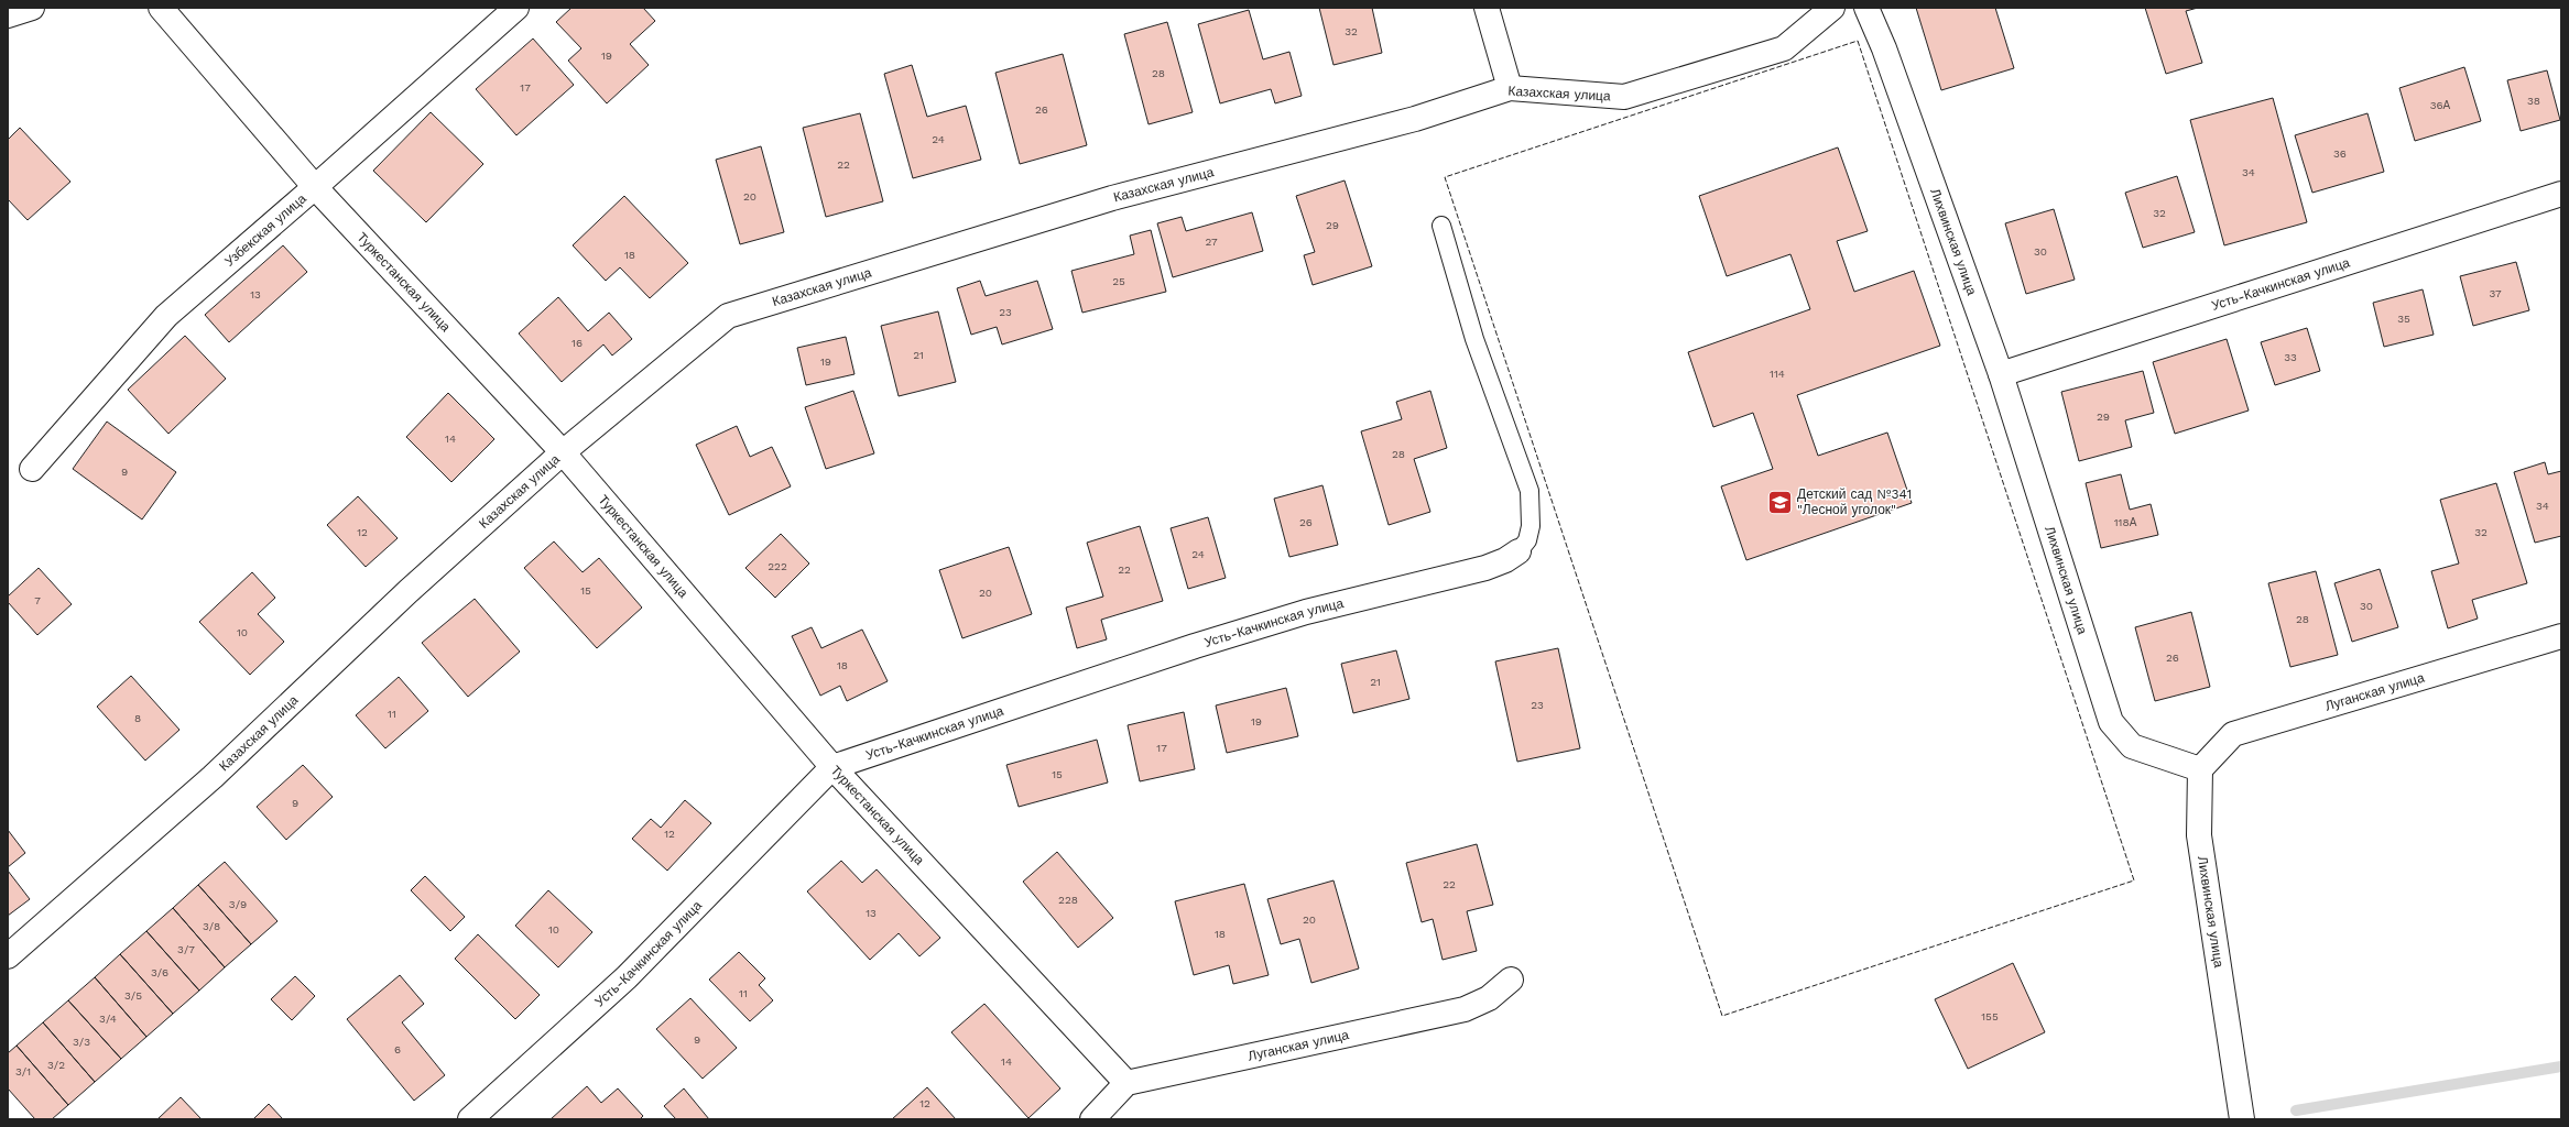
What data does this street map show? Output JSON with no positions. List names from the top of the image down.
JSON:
{
  "streets": {
    "street": [
      "Казахская улица",
      "Узбекская улица",
      "Лихвинская улица",
      "Туркестанская улица",
      "Усть-Качкинская улица",
      "Луганская улица"
    ]
  },
  "crossings": [
    ["Казахская улица", "Туркестанская улица"],
    ["Узбекская улица", "Туркестанская улица"],
    ["Лихвинская улица", "Усть-Качкинская улица"],
    ["Лихвинская улица", "Луганская улица"],
    ["Туркестанская улица", "Усть-Качкинская улица"],
    ["Туркестанская улица", "Луганская улица"]
  ],
  "places": {
    "school or university": ["Детский сад №341 \"Лесной уголок\""]
  },
  "house_numbers": [
    "32",
    "19",
    "28",
    "17",
    "38",
    "36А",
    "26",
    "24",
    "36",
    "22",
    "34",
    "20",
    "32",
    "29",
    "27",
    "30",
    "18",
    "25",
    "37",
    "13",
    "23",
    "35",
    "16",
    "21",
    "33",
    "19",
    "114",
    "29",
    "14",
    "28",
    "9",
    "34",
    "26",
    "118А",
    "12",
    "32",
    "24",
    "222",
    "22",
    "15",
    "20",
    "7",
    "30",
    "28",
    "10",
    "26",
    "18",
    "21",
    "23",
    "11",
    "8",
    "19",
    "17",
    "15",
    "9",
    "12",
    "22",
    "228",
    "3/9",
    "13",
    "20",
    "3/8",
    "10",
    "18",
    "3/7",
    "3/6",
    "11",
    "3/5",
    "155",
    "3/4",
    "9",
    "3/3",
    "6",
    "14",
    "3/2",
    "3/1",
    "12"
  ]
}
